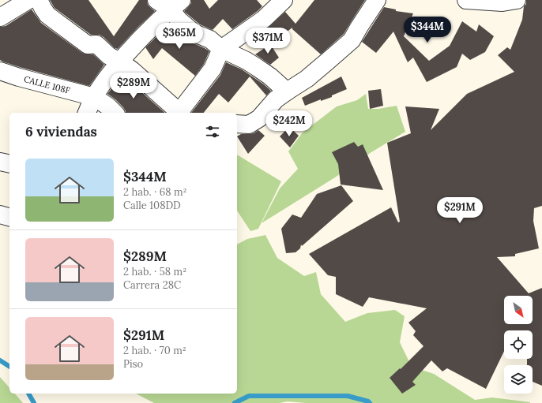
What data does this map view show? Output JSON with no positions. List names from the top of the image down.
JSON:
{
  "streets": {
    "street": ["CALLE 108F"]
  },
  "north": "bottom right",
  "page": {
    "price": [
      "$344M",
      "$365M",
      "$371M",
      "$289M",
      "$242M",
      "$291M"
    ],
    "heading": "6 viviendas",
    "list": [
      {
        "name": "$344M",
        "note": "2 hab. · 68 m² · Calle 108DD"
      },
      {
        "name": "$289M",
        "note": "2 hab. · 58 m² · Carrera 28C"
      },
      {
        "name": "$291M",
        "note": "2 hab. · 70 m² · Piso"
      }
    ]
  }
}
